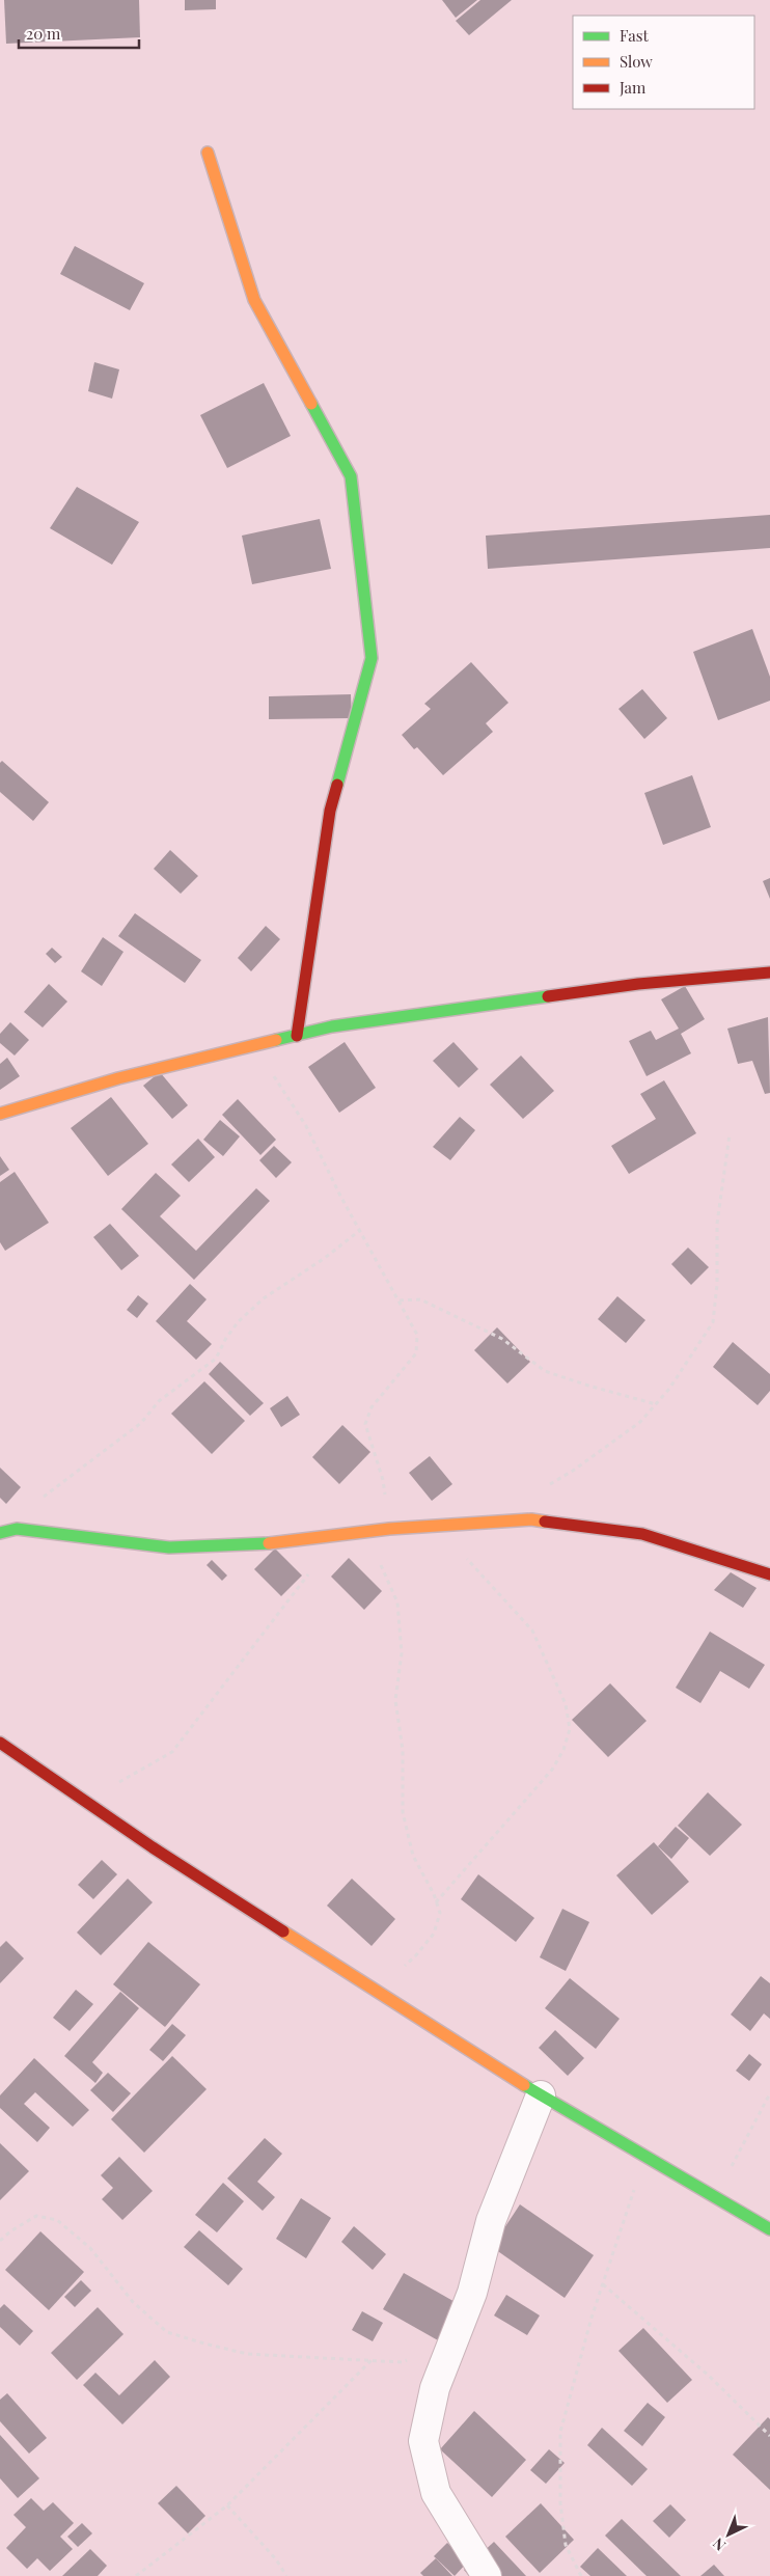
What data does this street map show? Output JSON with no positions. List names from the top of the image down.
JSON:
{
  "legend": ["Fast", "Slow", "Jam"],
  "scale_bar": "20 m",
  "north": "bottom left"
}
